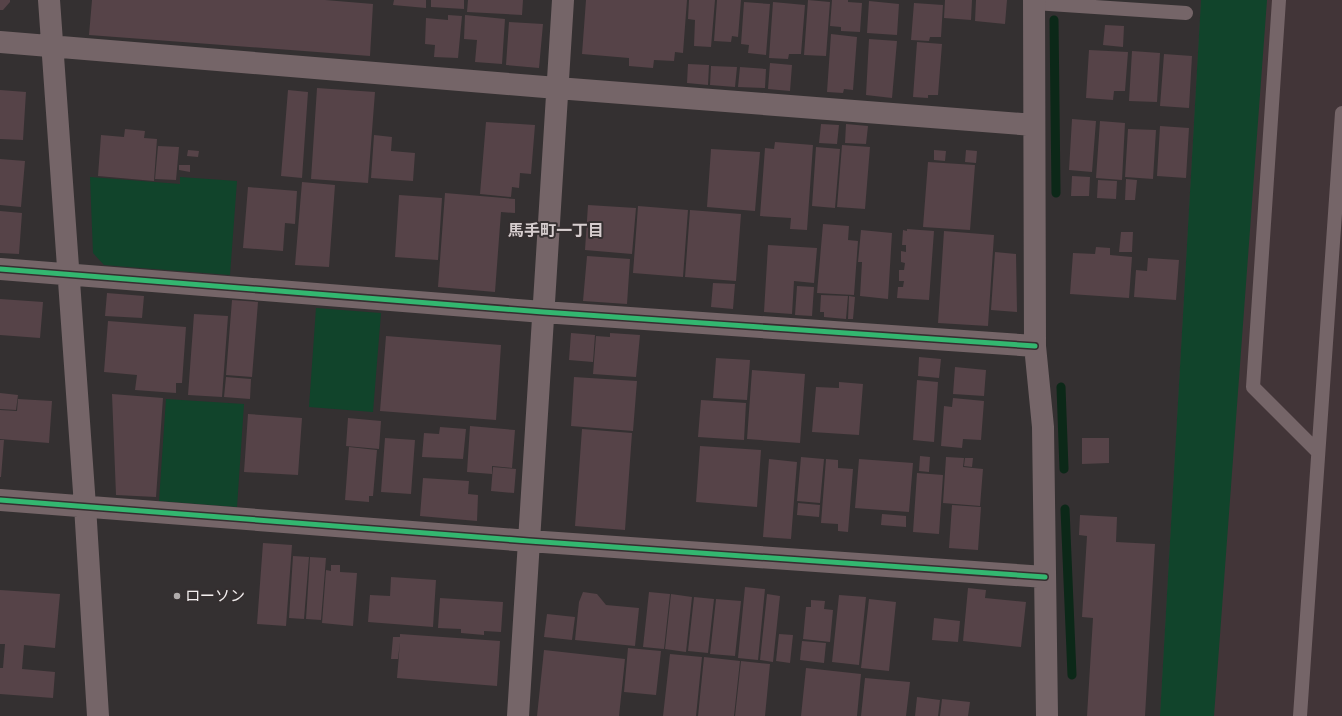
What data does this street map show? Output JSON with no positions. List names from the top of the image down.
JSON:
{
  "districts": ["馬手町一丁目"],
  "places": ["ローソン"]
}
